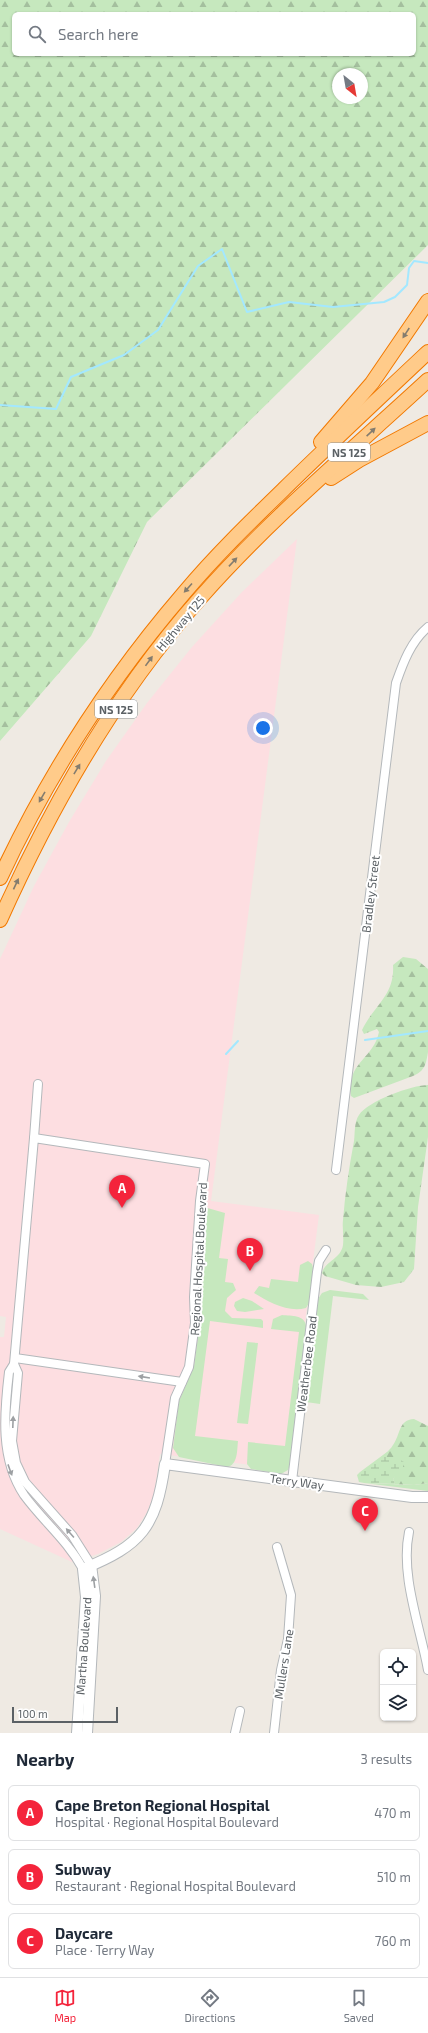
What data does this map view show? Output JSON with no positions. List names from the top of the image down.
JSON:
{
  "streets": {
    "highway": ["NS 125", "Highway 125"],
    "street": [
      "Bradley Street",
      "Regional Hospital Boulevard",
      "Weatherbee Road",
      "Terry Way",
      "Martha Boulevard",
      "Mullers Lane"
    ]
  },
  "crossings": [
    ["Regional Hospital Boulevard", "Terry Way"],
    ["Weatherbee Road", "Terry Way"]
  ],
  "scale_bar": "100 m",
  "north": "bottom right",
  "page": {
    "search": "Search here",
    "pins": ["A", "B", "C"],
    "scale": "100 m",
    "heading": ["Nearby", "3 results"],
    "list": [
      {
        "mark": "A",
        "name": "Cape Breton Regional Hospital",
        "note": "Hospital · Regional Hospital Boulevard",
        "value": "470 m"
      },
      {
        "mark": "B",
        "name": "Subway",
        "note": "Restaurant · Regional Hospital Boulevard",
        "value": "510 m"
      },
      {
        "mark": "C",
        "name": "Daycare",
        "note": "Place · Terry Way",
        "value": "760 m"
      }
    ],
    "nav": ["Map", "Directions", "Saved"]
  }
}
